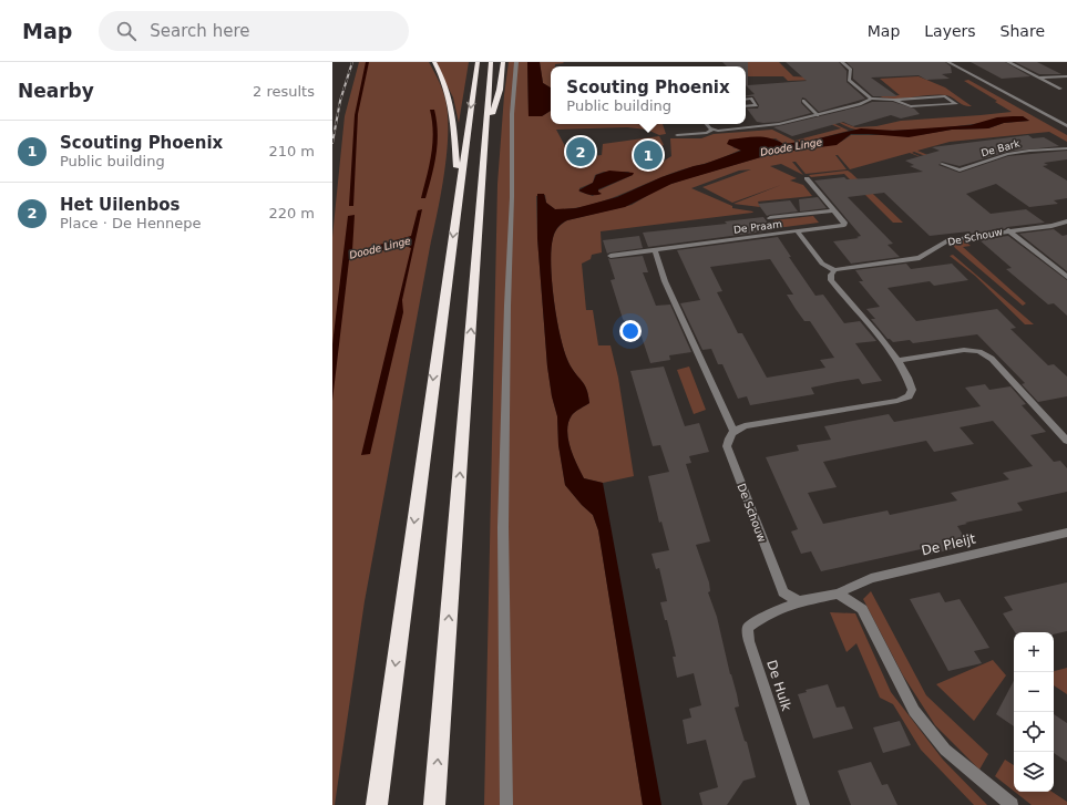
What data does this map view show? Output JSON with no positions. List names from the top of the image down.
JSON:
{
  "streets": {
    "street": [
      "De Bark",
      "De Praam",
      "De Schouw",
      "De Pleijt",
      "De Hulk"
    ]
  },
  "crossings": [
    ["De Schouw", "De Hulk"]
  ],
  "water": ["Doode Linge"],
  "page": {
    "header": "Map",
    "search": "Search here",
    "nav": ["Map", "Layers", "Share"],
    "heading": ["Nearby", "2 results"],
    "popup": ["Scouting Phoenix", "Public building"],
    "list": [
      {
        "mark": "1",
        "name": "Scouting Phoenix",
        "note": "Public building",
        "value": "210 m"
      },
      {
        "mark": "2",
        "name": "Het Uilenbos",
        "note": "Place · De Hennepe",
        "value": "220 m"
      }
    ],
    "pins": ["2", "1"],
    "map_buttons": ["+", "−"]
  }
}
